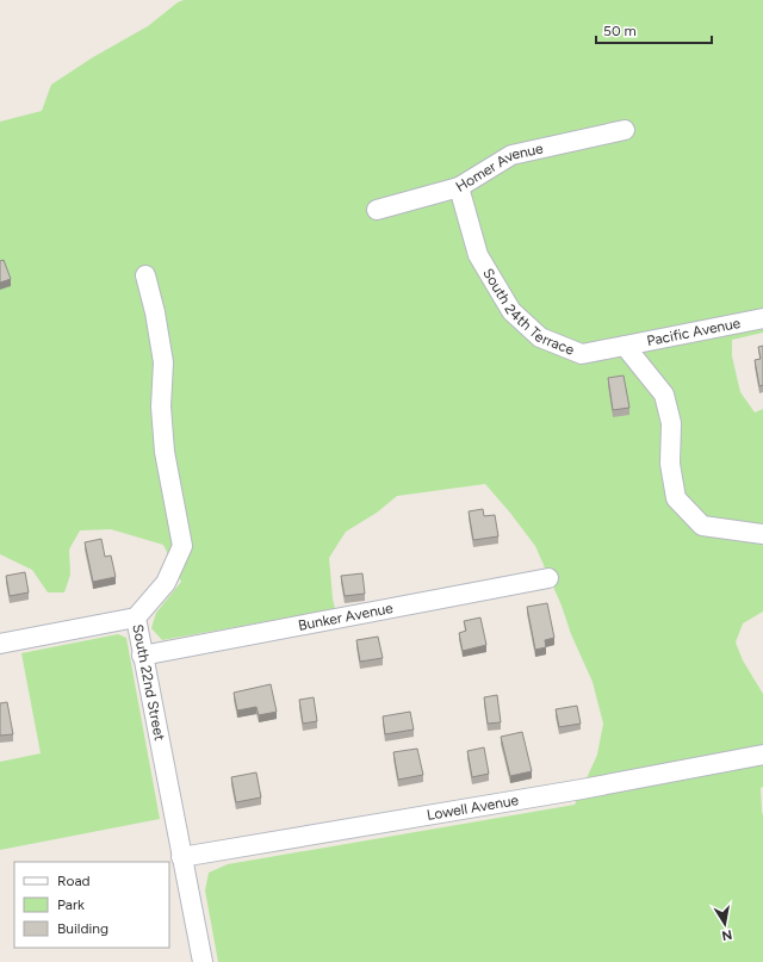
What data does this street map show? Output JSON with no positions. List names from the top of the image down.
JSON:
{
  "streets": {
    "street": [
      "Homer Avenue",
      "South 24th Terrace",
      "Pacific Avenue",
      "Bunker Avenue",
      "South 22nd Street",
      "Lowell Avenue"
    ]
  },
  "crossings": [
    ["Homer Avenue", "South 24th Terrace"],
    ["South 24th Terrace", "Pacific Avenue"],
    ["Bunker Avenue", "South 22nd Street"],
    ["South 22nd Street", "Lowell Avenue"]
  ],
  "legend": ["Road", "Park", "Building"],
  "scale_bar": "50 m",
  "north": "bottom"
}
